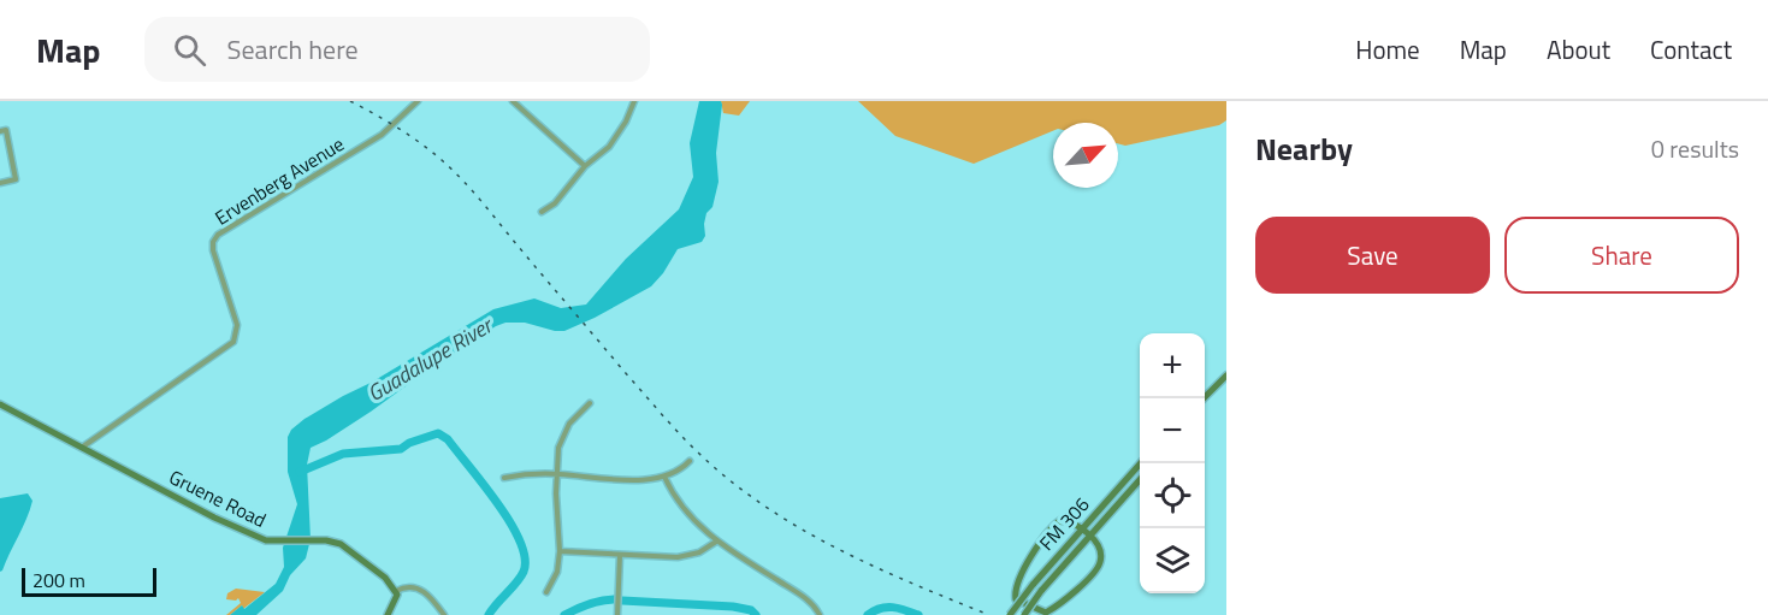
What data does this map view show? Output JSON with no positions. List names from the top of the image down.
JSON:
{
  "streets": {
    "main road": ["Gruene Road", "FM 306"],
    "street": ["Ervenberg Avenue"]
  },
  "crossings": [
    ["Ervenberg Avenue", "Gruene Road"]
  ],
  "water": ["Guadalupe River"],
  "scale_bar": "200 m",
  "north": "top right",
  "page": {
    "header": "Map",
    "search": "Search here",
    "nav": [
      "Home",
      "Map",
      "About",
      "Contact"
    ],
    "heading": ["Nearby", "0 results"],
    "buttons": ["Save", "Share"],
    "map_buttons": ["+", "−"],
    "scale": "200 m"
  }
}
